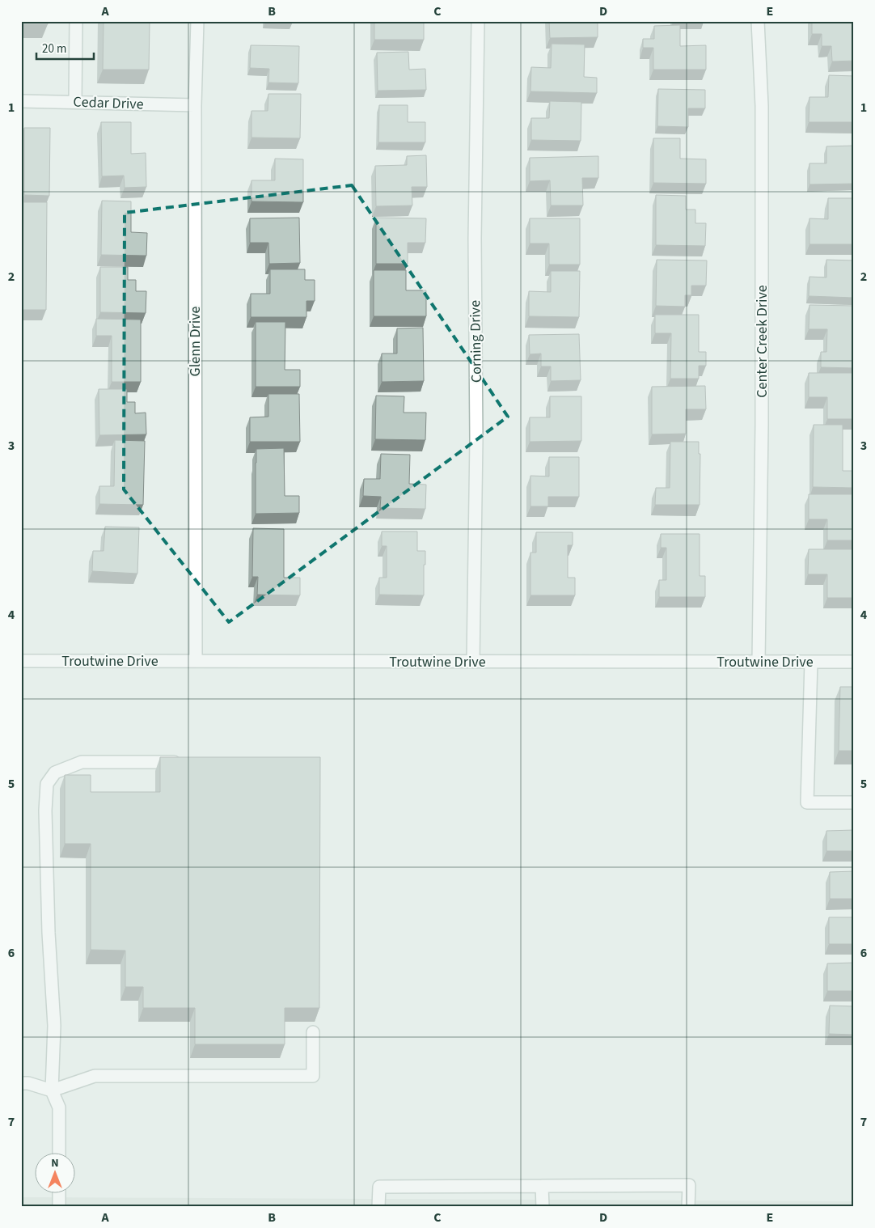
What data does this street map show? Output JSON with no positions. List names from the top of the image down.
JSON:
{
  "streets": {
    "street": [
      "Cedar Drive",
      "Glenn Drive",
      "Corning Drive",
      "Center Creek Drive",
      "Troutwine Drive"
    ]
  },
  "crossings": [
    ["Cedar Drive", "Glenn Drive"],
    ["Glenn Drive", "Troutwine Drive"],
    ["Corning Drive", "Troutwine Drive"],
    ["Center Creek Drive", "Troutwine Drive"]
  ],
  "scale_bar": "20 m",
  "north": "top",
  "grid": {
    "columns": [
      "A",
      "B",
      "C",
      "D",
      "E"
    ],
    "rows": [
      "1",
      "2",
      "3",
      "4",
      "5",
      "6",
      "7"
    ]
  }
}
